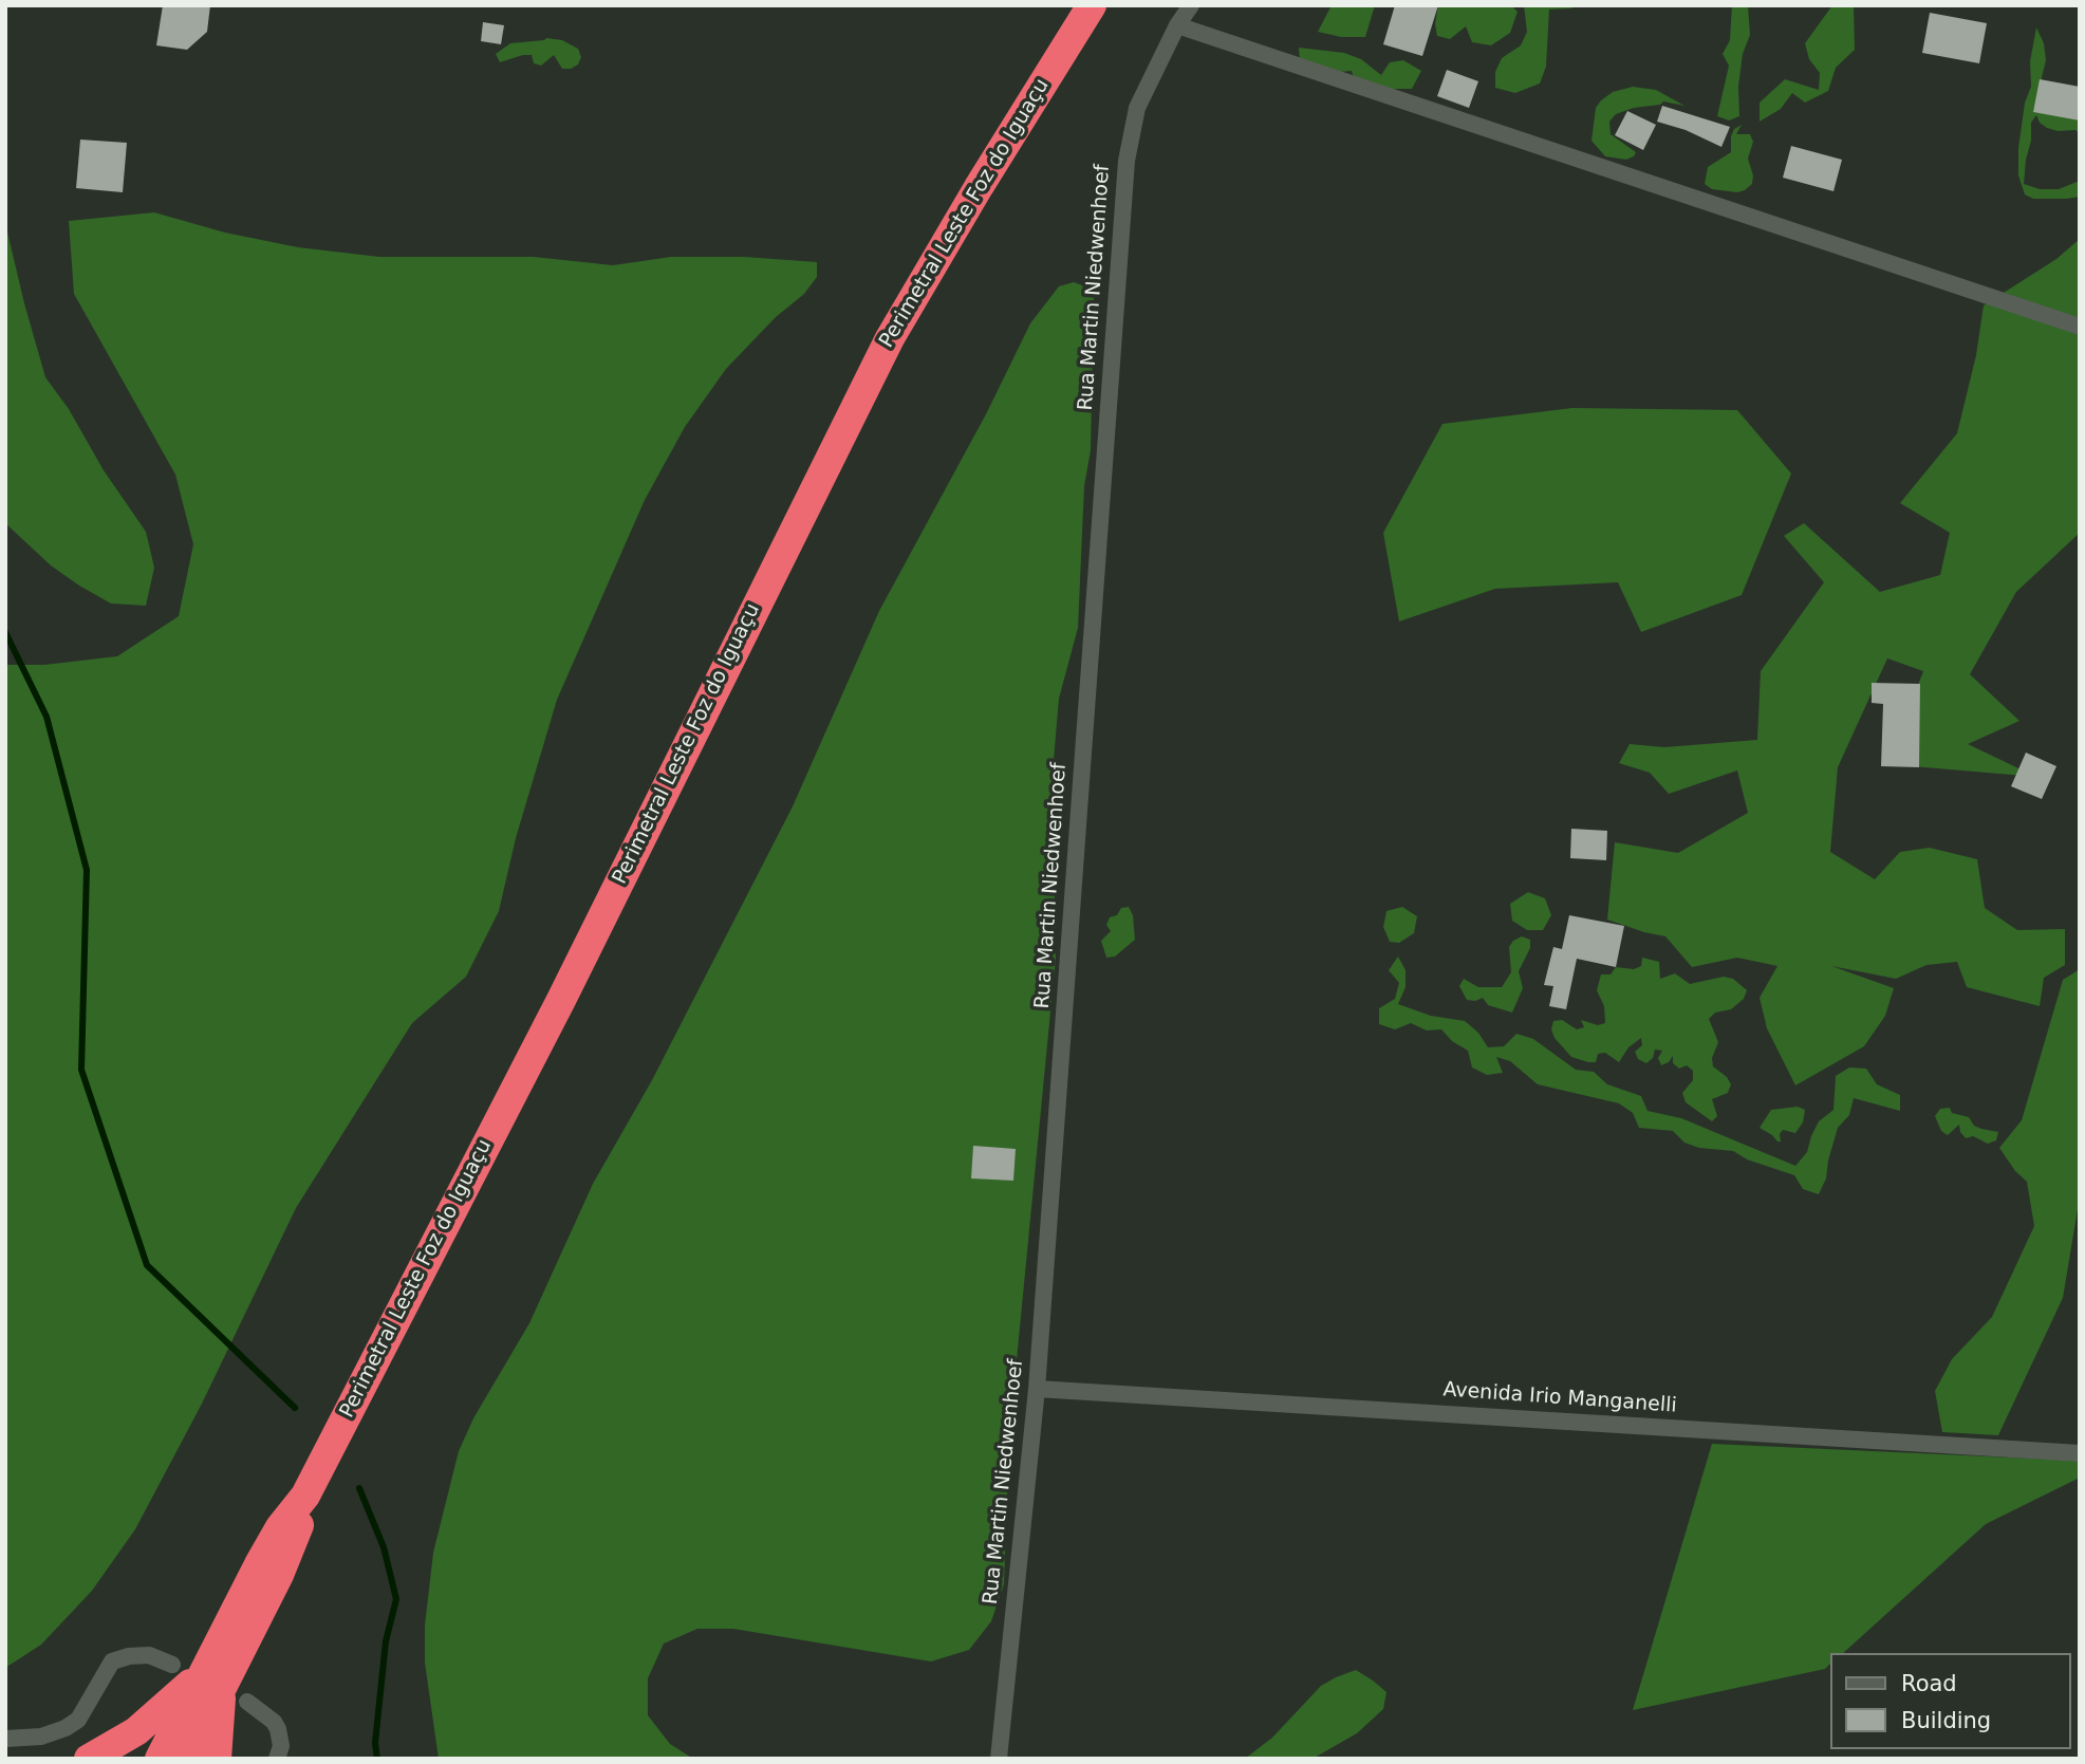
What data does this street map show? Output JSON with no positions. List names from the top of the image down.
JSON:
{
  "streets": {
    "highway": ["Perimetral Leste Foz do Iguaçu"],
    "street": ["Rua Martin Niedwenhoef", "Avenida Irio Manganelli"]
  },
  "crossings": [
    ["Rua Martin Niedwenhoef", "Avenida Irio Manganelli"]
  ],
  "legend": ["Road", "Building"]
}
